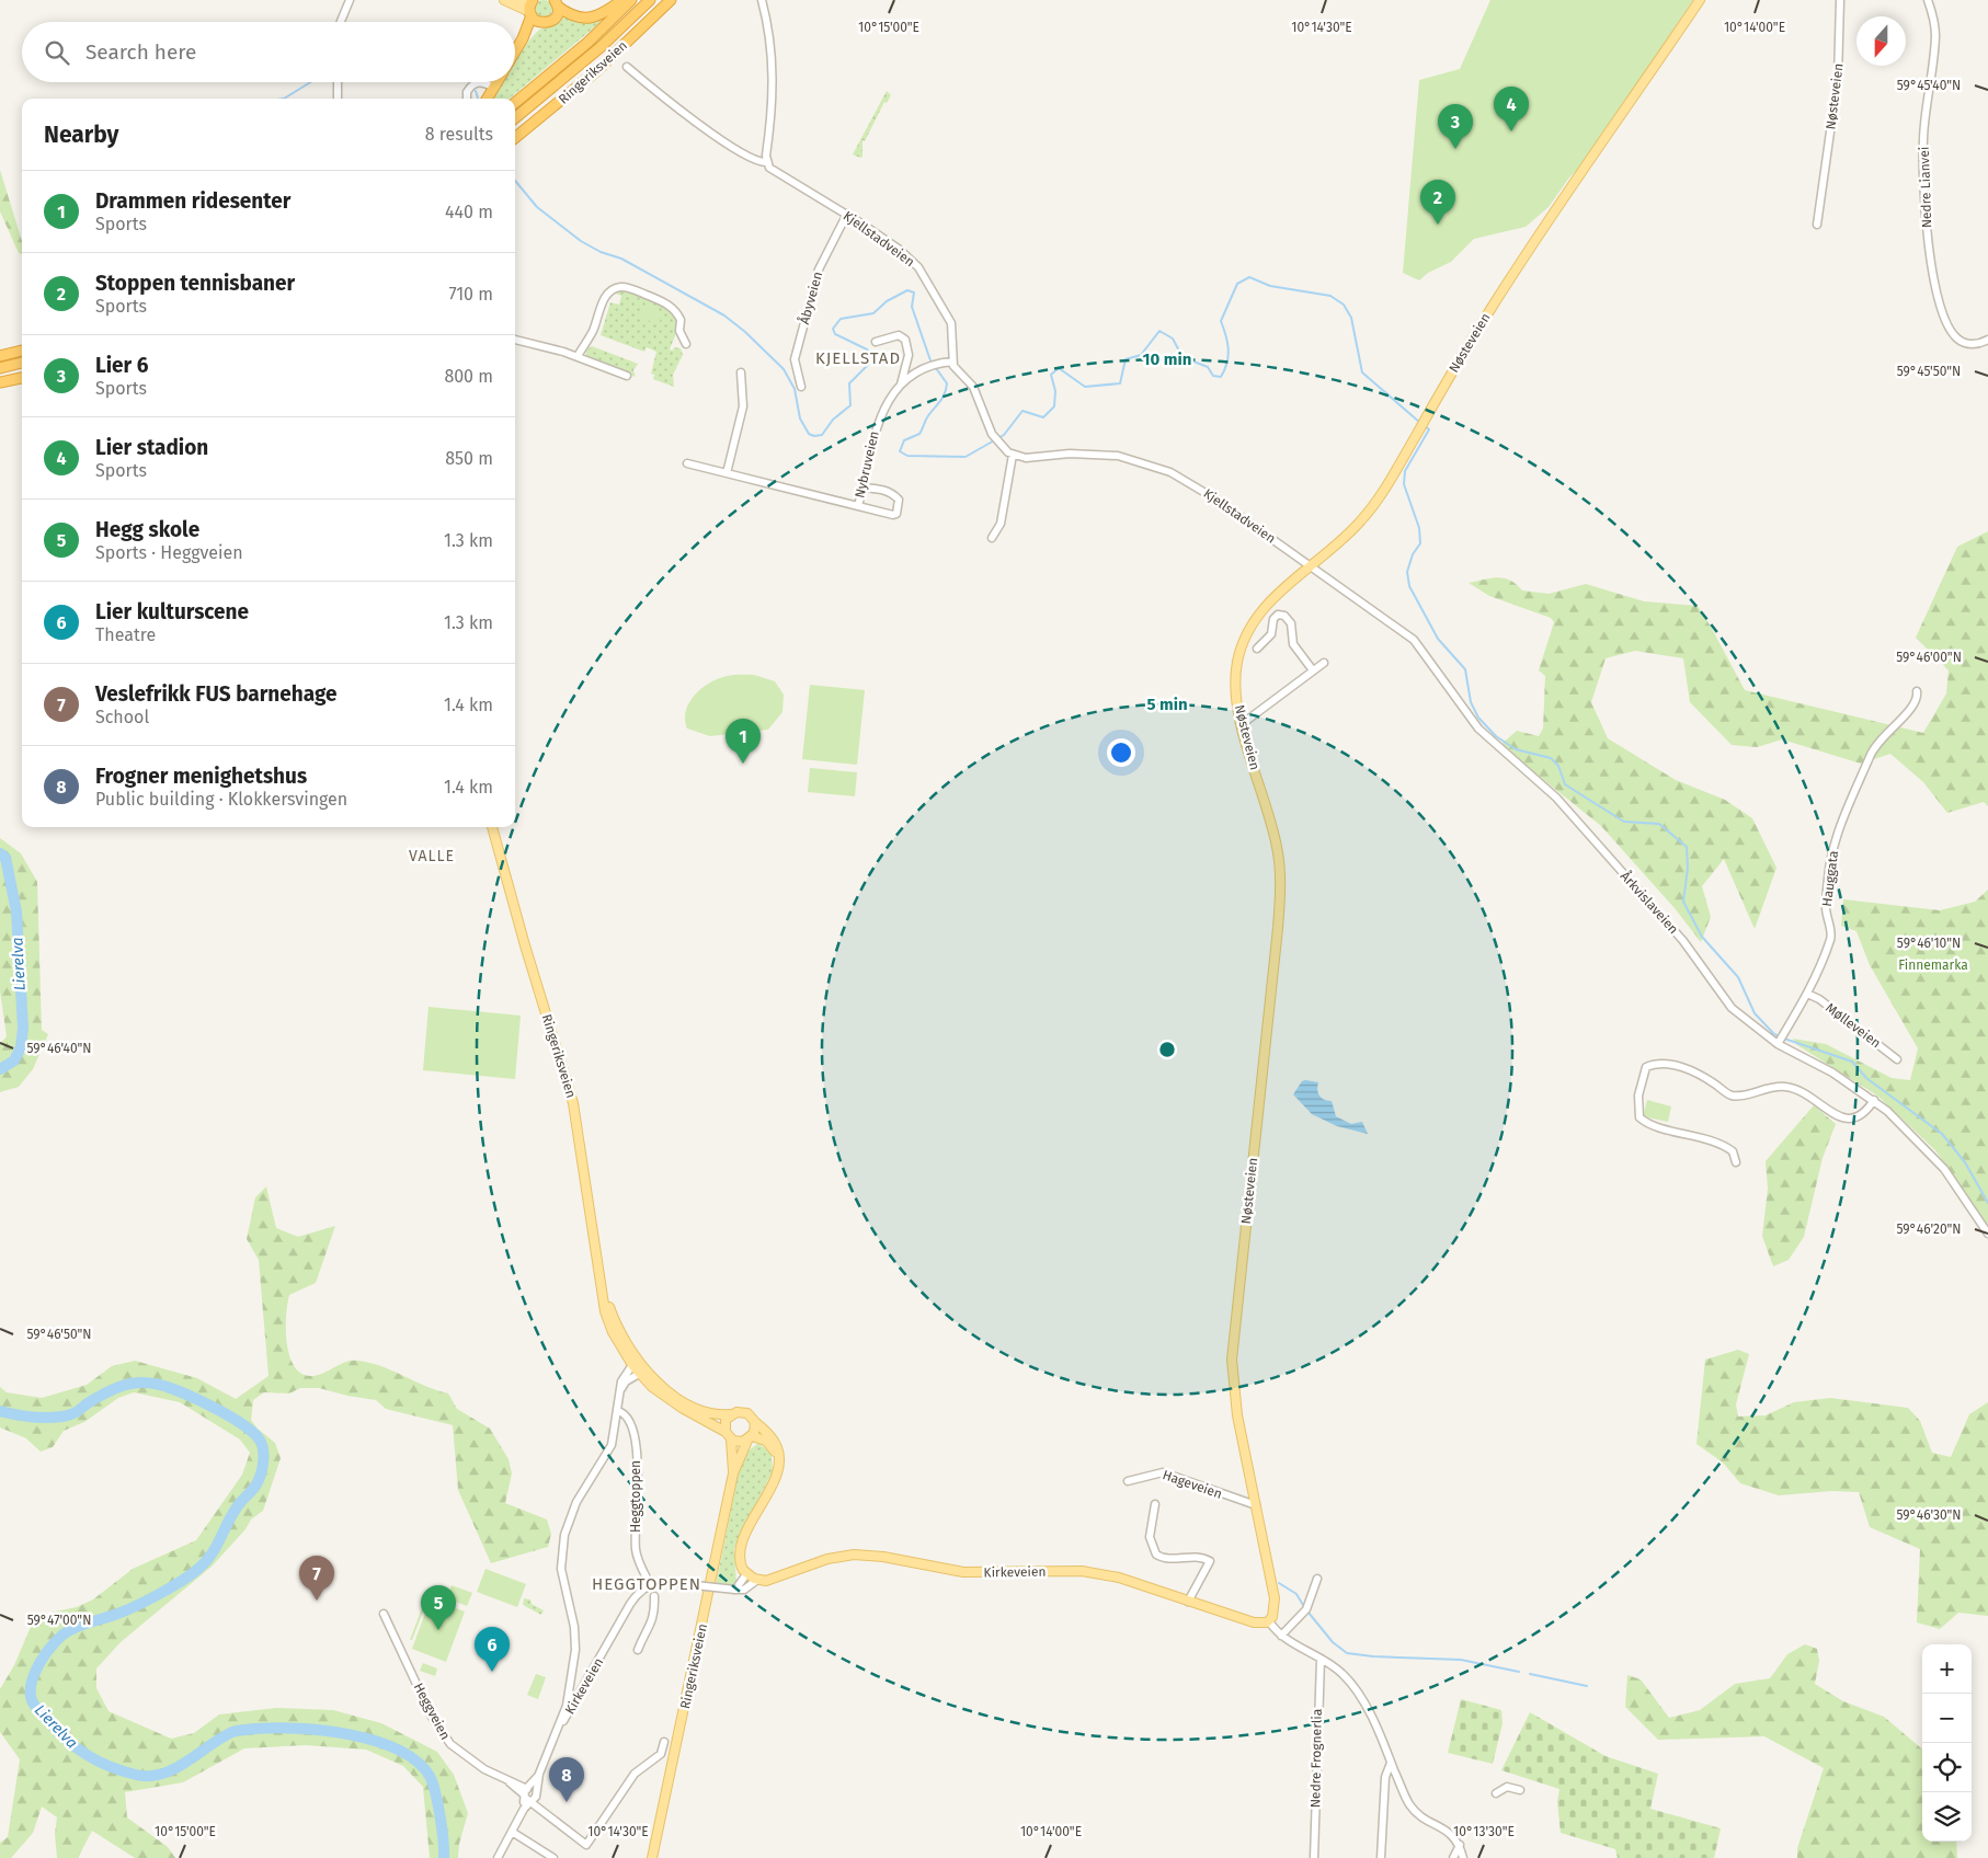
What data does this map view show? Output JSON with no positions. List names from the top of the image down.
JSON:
{
  "streets": {
    "highway": ["Ringeriksveien"],
    "main road": ["Nøsteveien", "Kirkeveien"],
    "street": [
      "Nedre Lianvei",
      "Kjellstadveien",
      "Åbyveien",
      "Nybruveien",
      "Hauggata",
      "Årkvislaveien",
      "Mølleveien",
      "Hageveien",
      "Heggtoppen",
      "Heggveien",
      "Nedre Frognerlia"
    ]
  },
  "crossings": [
    ["Nøsteveien", "Kjellstadveien"],
    ["Nøsteveien", "Årkvislaveien"],
    ["Nøsteveien", "Hageveien"],
    ["Nøsteveien", "Kirkeveien"],
    ["Kjellstadveien", "Åbyveien"],
    ["Kjellstadveien", "Nybruveien"],
    ["Kjellstadveien", "Årkvislaveien"],
    ["Hauggata", "Årkvislaveien"],
    ["Hauggata", "Mølleveien"],
    ["Heggtoppen", "Kirkeveien"]
  ],
  "districts": ["KJELLSTAD", "VALLE", "HEGGTOPPEN"],
  "water": ["Lierelva"],
  "parks": ["Finnemarka"],
  "north": "bottom",
  "page": {
    "search": "Search here",
    "pins": [
      "4",
      "3",
      "2",
      "1",
      "7",
      "5",
      "6",
      "8"
    ],
    "heading": ["Nearby", "8 results"],
    "list": [
      {
        "mark": "1",
        "name": "Drammen ridesenter",
        "note": "Sports",
        "value": "440 m"
      },
      {
        "mark": "2",
        "name": "Stoppen tennisbaner",
        "note": "Sports",
        "value": "710 m"
      },
      {
        "mark": "3",
        "name": "Lier 6",
        "note": "Sports",
        "value": "800 m"
      },
      {
        "mark": "4",
        "name": "Lier stadion",
        "note": "Sports",
        "value": "850 m"
      },
      {
        "mark": "5",
        "name": "Hegg skole",
        "note": "Sports · Heggveien",
        "value": "1.3 km"
      },
      {
        "mark": "6",
        "name": "Lier kulturscene",
        "note": "Theatre",
        "value": "1.3 km"
      },
      {
        "mark": "7",
        "name": "Veslefrikk FUS barnehage",
        "note": "School",
        "value": "1.4 km"
      },
      {
        "mark": "8",
        "name": "Frogner menighetshus",
        "note": "Public building · Klokkersvingen",
        "value": "1.4 km"
      }
    ],
    "map_buttons": ["+", "−"]
  },
  "coordinates": [
    "10°15'00\"E",
    "10°14'30\"E",
    "10°14'00\"E",
    "59°45'40\"N",
    "59°45'50\"N",
    "59°46'00\"N",
    "59°46'10\"N",
    "59°46'40\"N",
    "59°46'20\"N",
    "59°46'50\"N",
    "59°46'30\"N",
    "59°47'00\"N",
    "10°13'30\"E"
  ],
  "rings": ["10 min", "5 min"]
}
